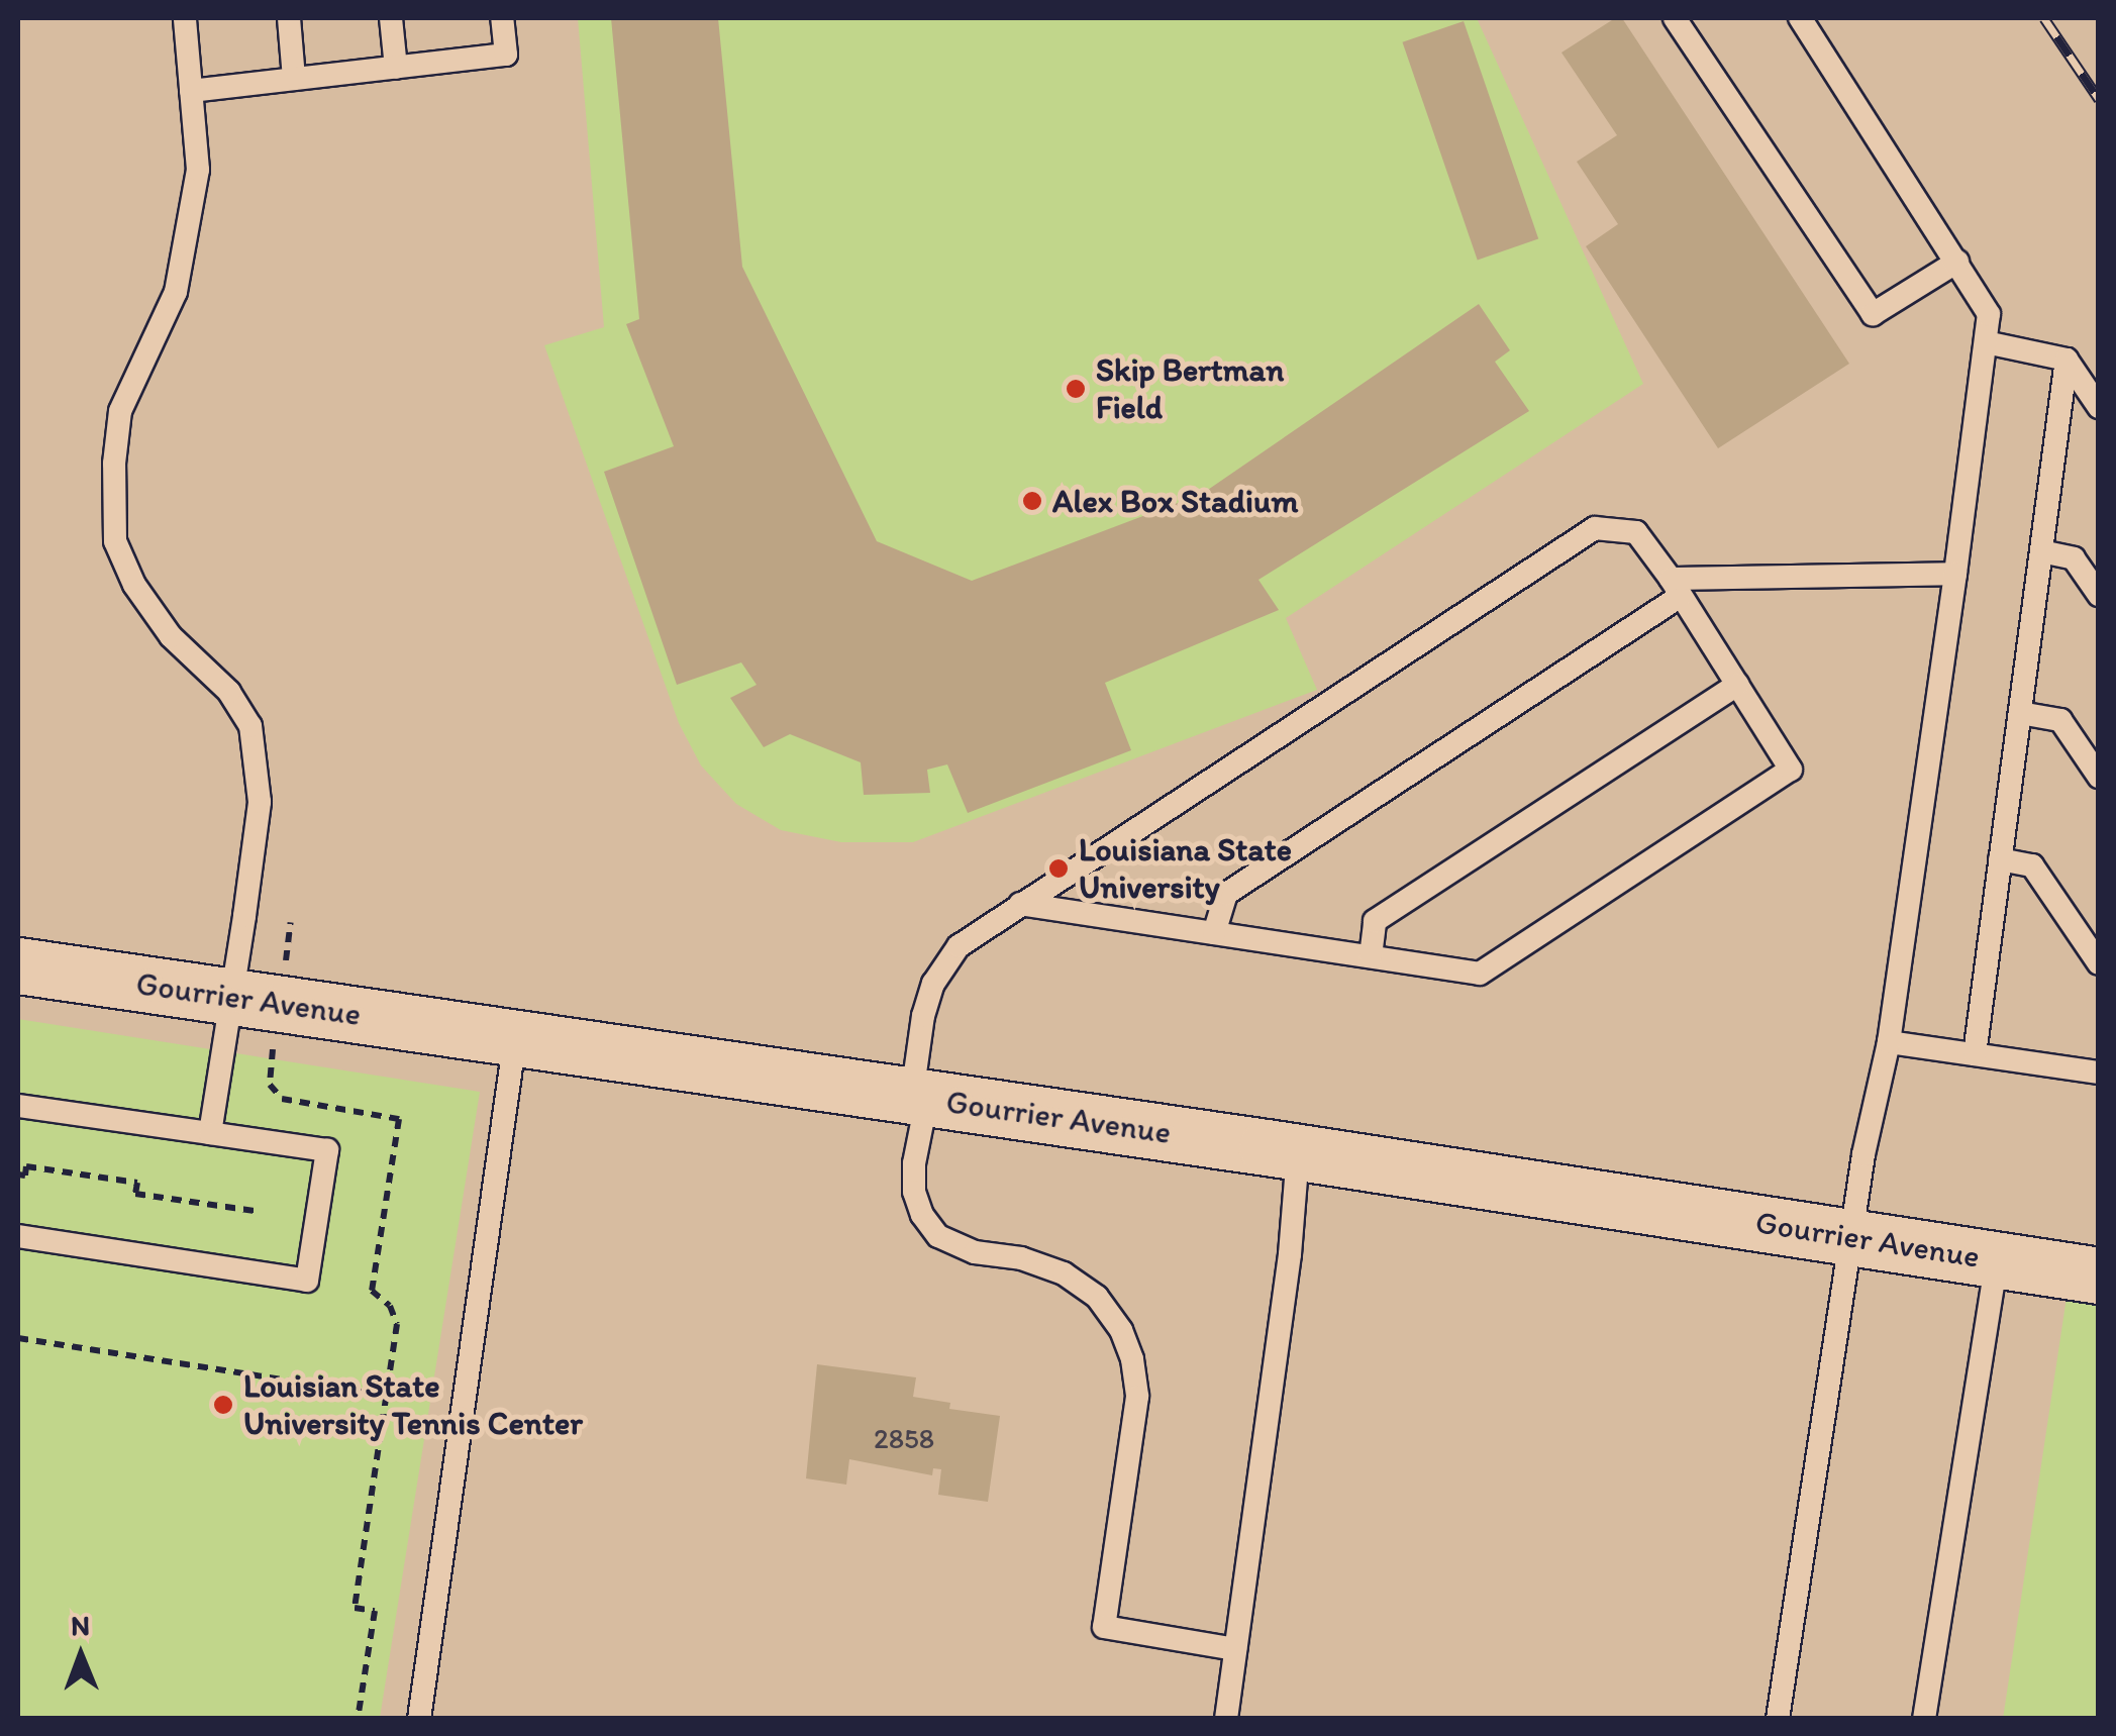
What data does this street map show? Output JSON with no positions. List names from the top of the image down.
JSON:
{
  "streets": {
    "main road": ["Gourrier Avenue"]
  },
  "places": [
    "Skip Bertman Field",
    "Alex Box Stadium",
    "Louisiana State University",
    "Louisian State University Tennis Center"
  ],
  "house_numbers": ["2858"],
  "north": "top"
}
